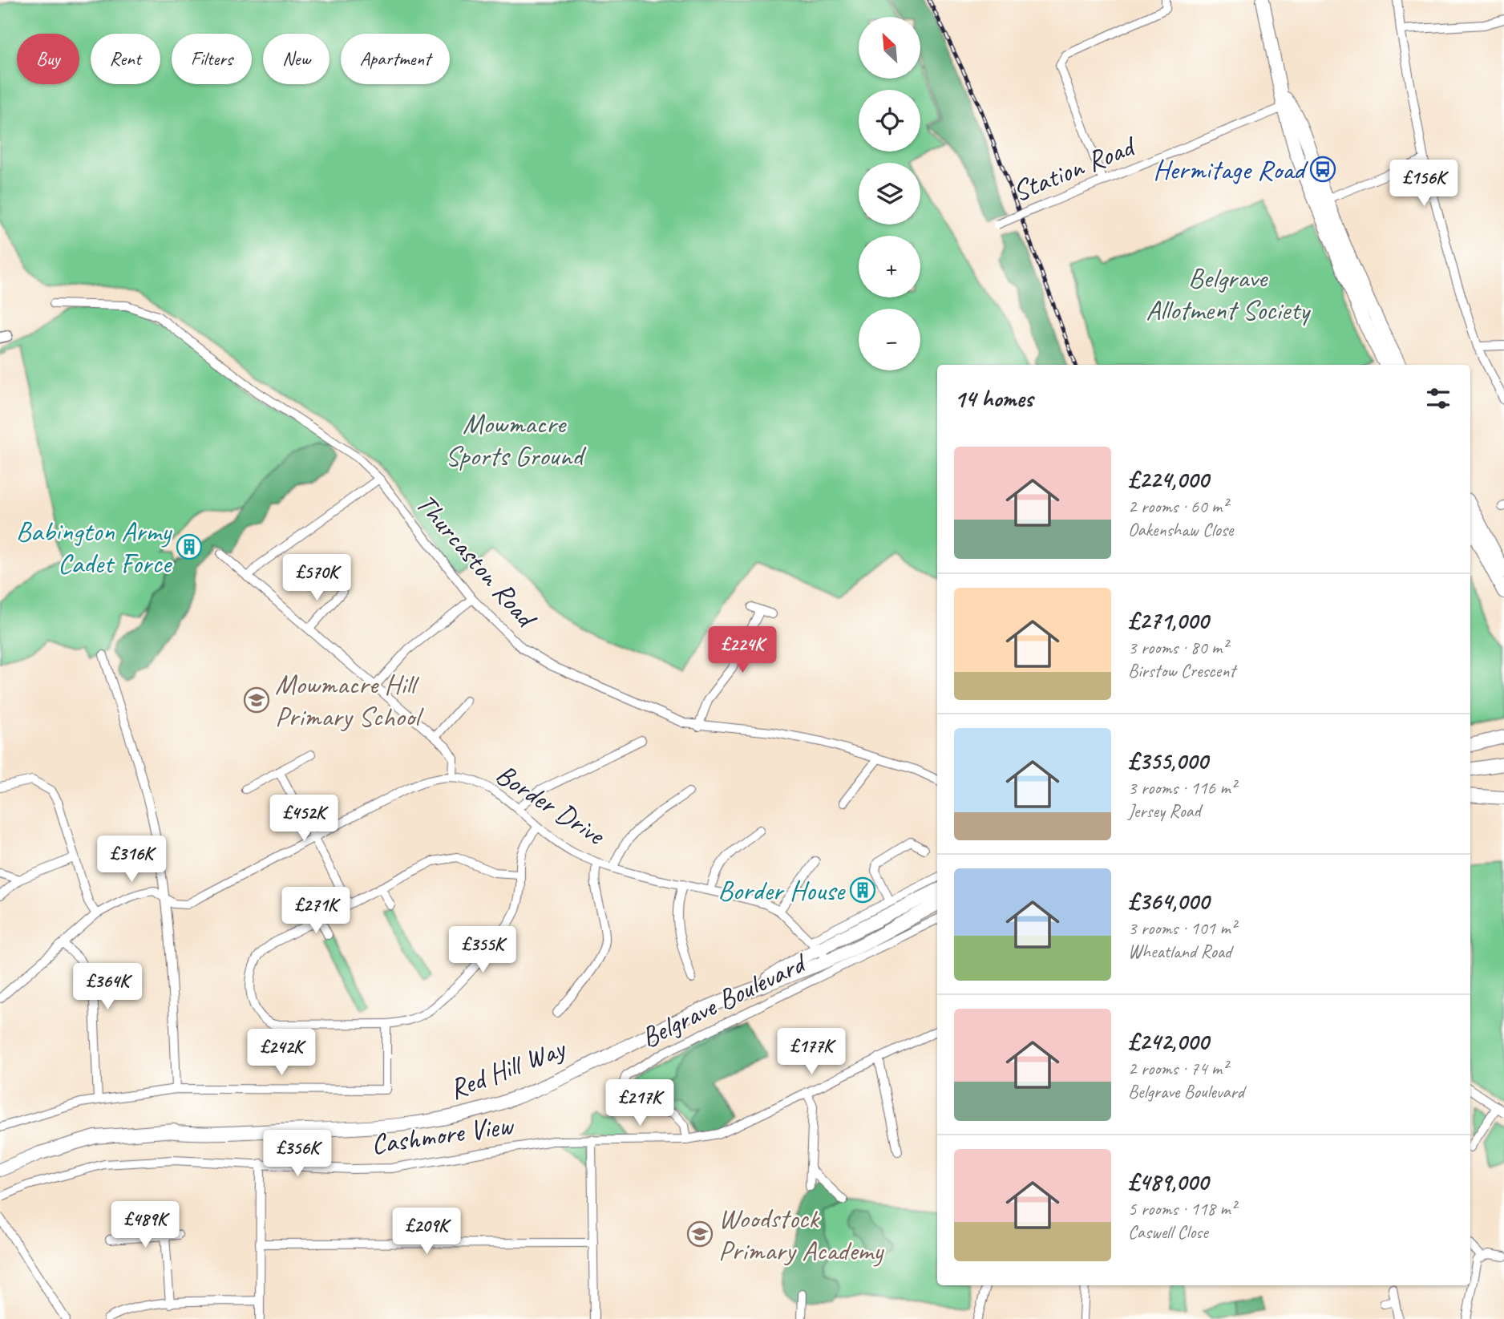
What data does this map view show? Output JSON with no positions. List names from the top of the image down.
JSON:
{
  "streets": {
    "highway": ["Red Hill Way"],
    "street": [
      "Station Road",
      "Thurcaston Road",
      "Border Drive",
      "Belgrave Boulevard",
      "Cashmore View"
    ]
  },
  "crossings": [
    ["Border Drive", "Belgrave Boulevard"],
    ["Border Drive", "Red Hill Way"],
    ["Belgrave Boulevard", "Red Hill Way"],
    ["Belgrave Boulevard", "Cashmore View"]
  ],
  "parks": ["Belgrave Allotment Society", "Mowmacre Sports Ground"],
  "places": {
    "bus stop": ["Hermitage Road"],
    "building": ["Babington Army Cadet Force", "Border House"],
    "school or university": ["Mowmacre Hill Primary School", "Woodstock Primary Academy"]
  },
  "north": "top left",
  "page": {
    "map_buttons": ["+", "−"],
    "chip": [
      "Buy",
      "Rent",
      "Filters",
      "New",
      "Apartment"
    ],
    "price": [
      "£156K",
      "£570K",
      "£224K",
      "£452K",
      "£316K",
      "£271K",
      "£355K",
      "£364K",
      "£177K",
      "£242K",
      "£217K",
      "£356K",
      "£489K",
      "£209K"
    ],
    "heading": "14 homes",
    "list": [
      {
        "name": "£224,000",
        "note": "2 rooms · 60 m² · Oakenshaw Close"
      },
      {
        "name": "£271,000",
        "note": "3 rooms · 80 m² · Birstow Crescent"
      },
      {
        "name": "£355,000",
        "note": "3 rooms · 116 m² · Jersey Road"
      },
      {
        "name": "£364,000",
        "note": "3 rooms · 101 m² · Wheatland Road"
      },
      {
        "name": "£242,000",
        "note": "2 rooms · 74 m² · Belgrave Boulevard"
      },
      {
        "name": "£489,000",
        "note": "5 rooms · 118 m² · Caswell Close"
      }
    ]
  }
}
